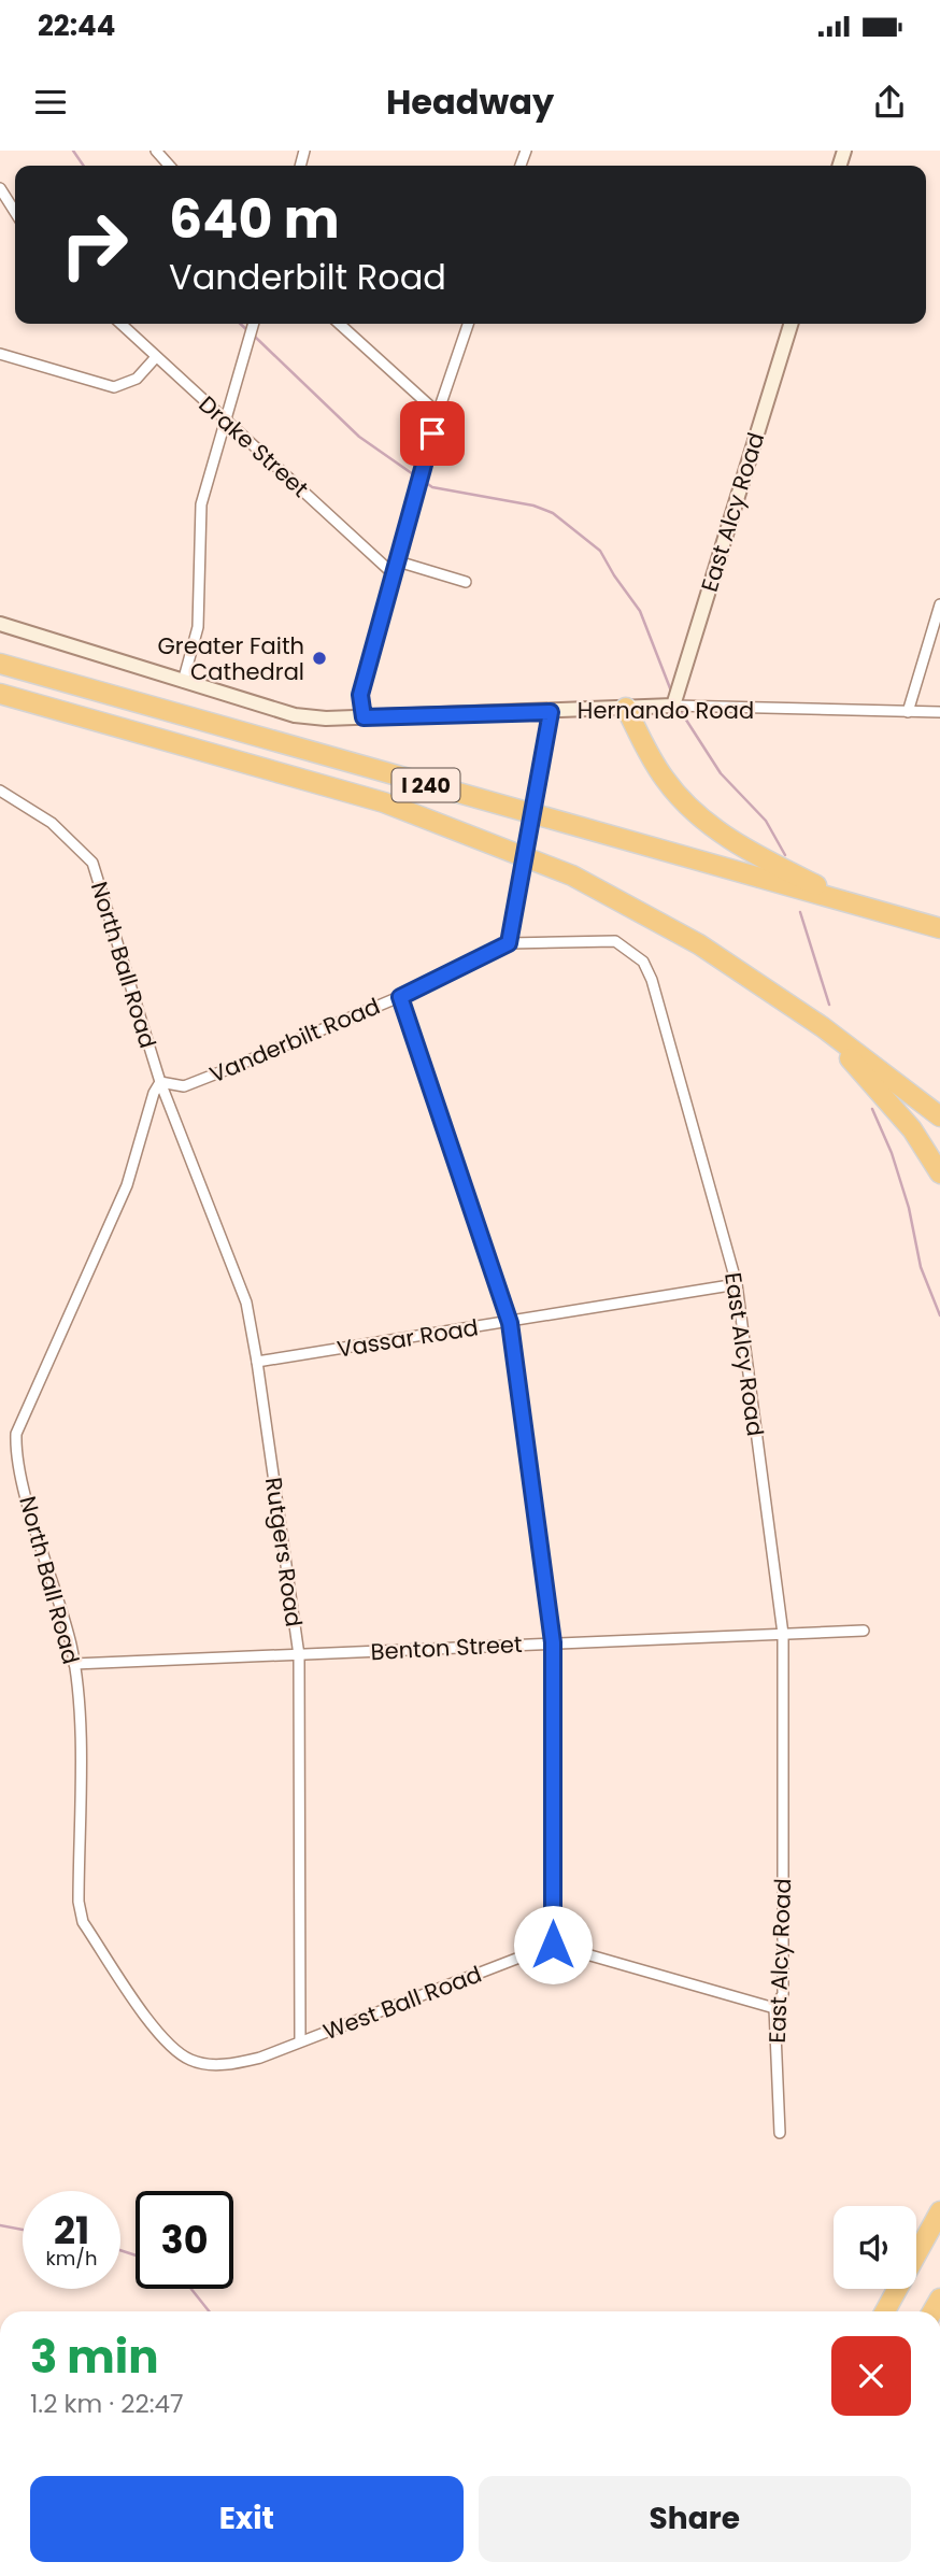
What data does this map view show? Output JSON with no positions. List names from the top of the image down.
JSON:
{
  "streets": {
    "highway": ["I 240"],
    "main road": ["East Alcy Road", "Hernando Road"],
    "street": [
      "Drake Street",
      "North Ball Road",
      "Vanderbilt Road",
      "Vassar Road",
      "Rutgers Road",
      "Benton Street",
      "West Ball Road"
    ]
  },
  "crossings": [
    ["East Alcy Road", "Hernando Road"],
    ["East Alcy Road", "Vanderbilt Road"],
    ["East Alcy Road", "Vassar Road"],
    ["East Alcy Road", "Benton Street"],
    ["North Ball Road", "Vanderbilt Road"],
    ["North Ball Road", "Rutgers Road"],
    ["North Ball Road", "Benton Street"],
    ["North Ball Road", "West Ball Road"],
    ["Vanderbilt Road", "Rutgers Road"],
    ["Vassar Road", "Rutgers Road"],
    ["Rutgers Road", "Benton Street"],
    ["Rutgers Road", "West Ball Road"]
  ],
  "places": ["Greater Faith Cathedral"],
  "page": {
    "status": "22:44",
    "header": "Headway",
    "turn": ["640 m", "Vanderbilt Road"],
    "speed": "21 km/h",
    "limit": "30",
    "heading": ["3 min", "1.2 km · 22:47"],
    "buttons": ["Exit", "Share"]
  }
}
